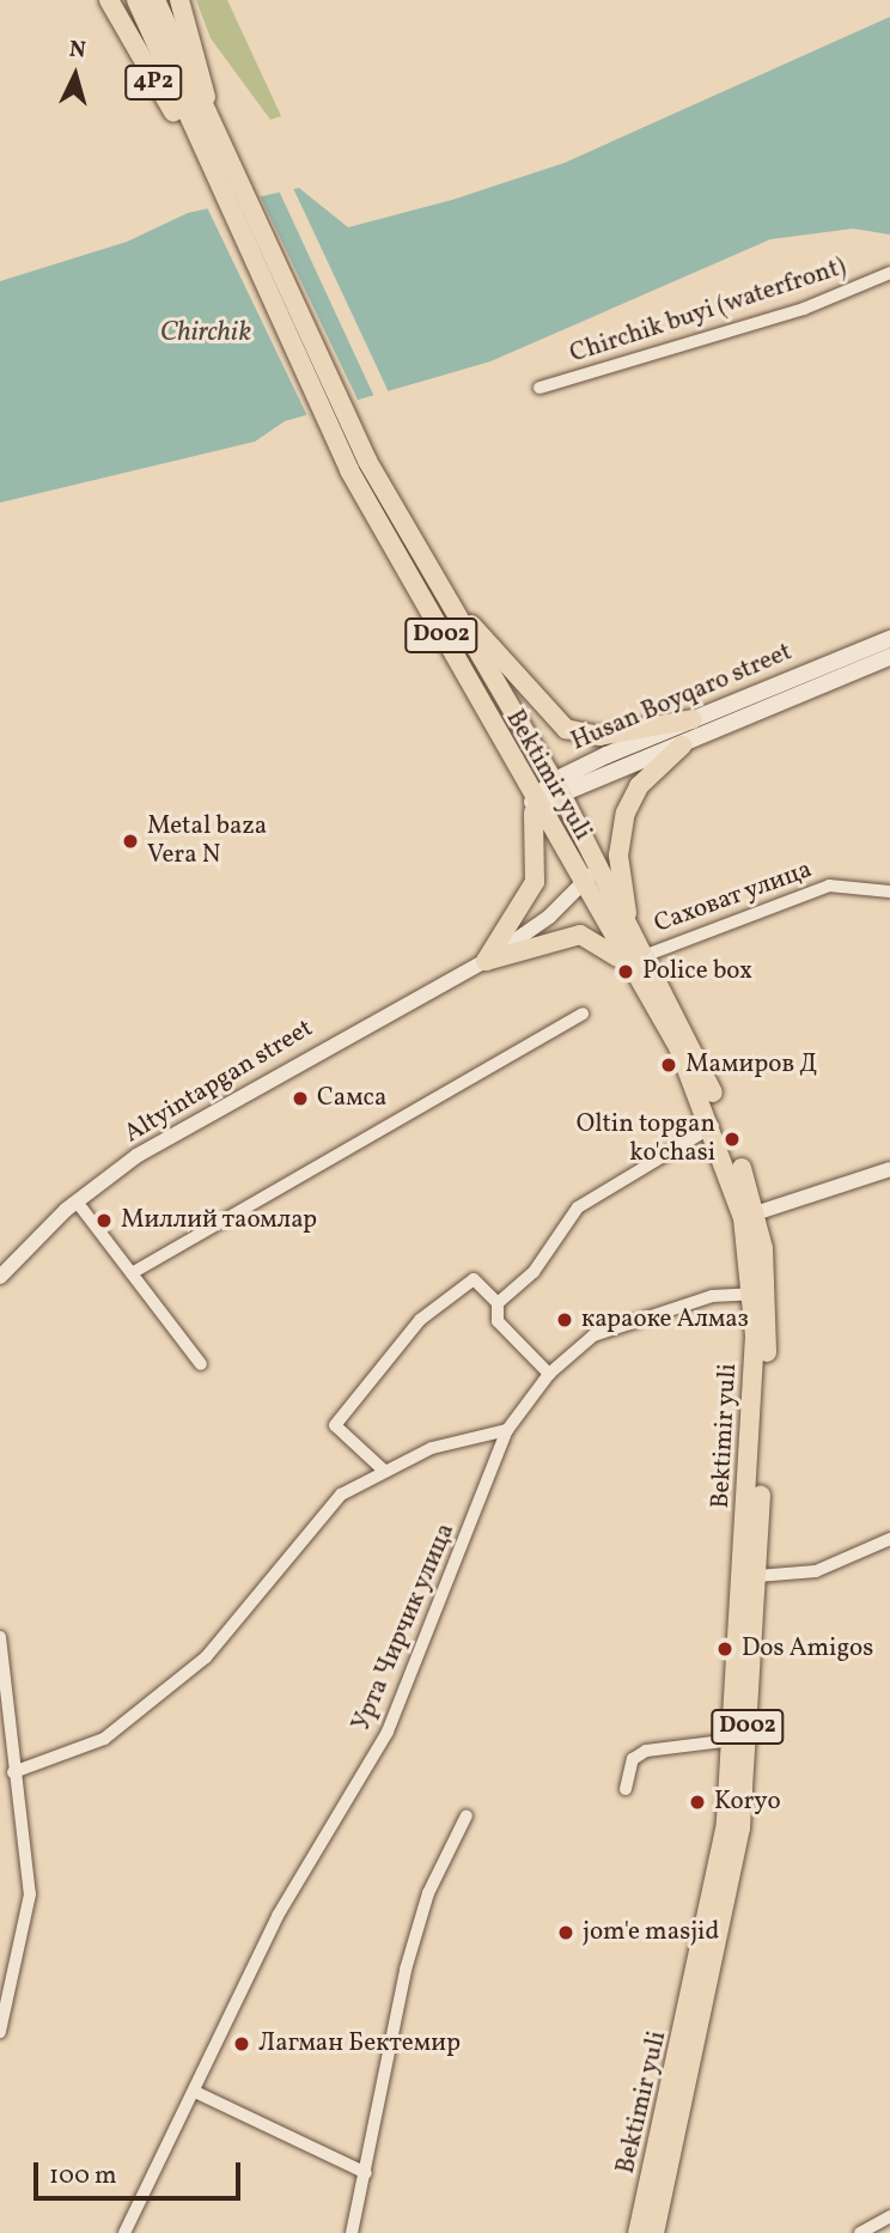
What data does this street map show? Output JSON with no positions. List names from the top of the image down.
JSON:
{
  "streets": {
    "highway": ["4P2", "D002", "Bektimir yuli"],
    "main road": ["Husan Boyqaro street"],
    "street": [
      "Chirchik buyi (waterfront)",
      "Саховат улица",
      "Altyintapgan street",
      "Урта Чирчик улица"
    ]
  },
  "crossings": [
    ["4P2", "D002"],
    ["4P2", "Bektimir yuli"],
    ["D002", "Bektimir yuli"],
    ["Husan Boyqaro street", "Bektimir yuli"],
    ["Bektimir yuli", "Саховат улица"],
    ["Bektimir yuli", "Altyintapgan street"],
    ["Bektimir yuli", "Урта Чирчик улица"]
  ],
  "water": ["Chirchik"],
  "places": [
    "Metal baza Vera N",
    "Police box",
    "Мамиров Д",
    "Самса",
    "Oltin topgan ko'chasi",
    "Миллий таомлар",
    "караоке Алмаз",
    "Dos Amigos",
    "Koryo",
    "jom'e masjid",
    "Лагман Бектемир"
  ],
  "scale_bar": "100 m",
  "north": "top"
}
